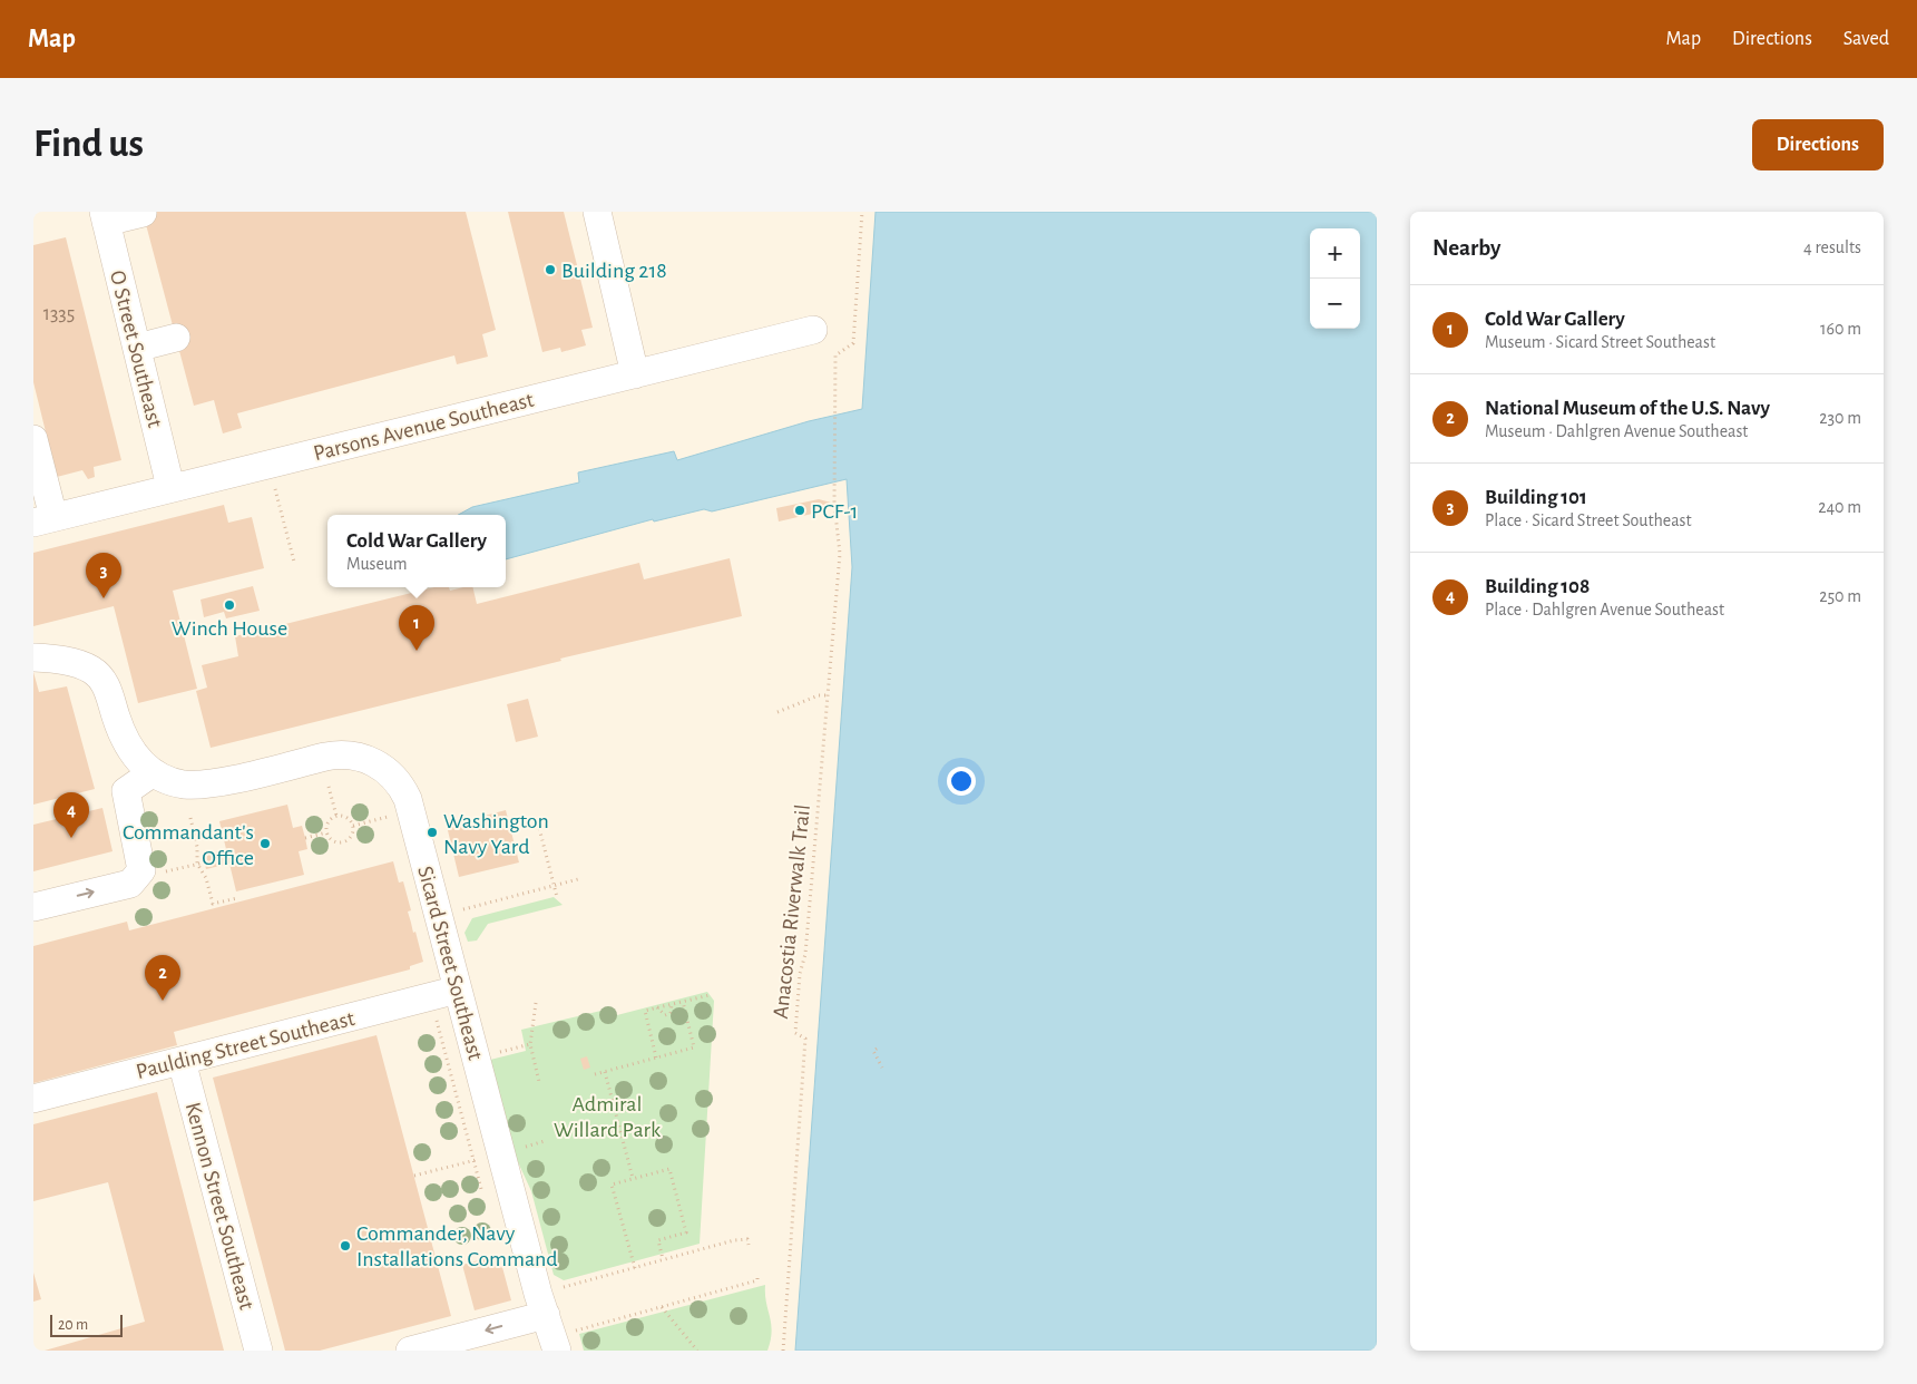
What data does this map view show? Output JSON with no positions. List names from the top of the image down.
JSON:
{
  "streets": {
    "street": [
      "O Street Southeast",
      "Parsons Avenue Southeast",
      "Sicard Street Southeast",
      "Paulding Street Southeast",
      "Kennon Street Southeast"
    ],
    "path": ["Anacostia Riverwalk Trail"]
  },
  "crossings": [
    ["O Street Southeast", "Parsons Avenue Southeast"],
    ["Sicard Street Southeast", "Paulding Street Southeast"],
    ["Paulding Street Southeast", "Kennon Street Southeast"]
  ],
  "parks": ["Admiral Willard Park"],
  "places": [
    "Building 218",
    "PCF-1",
    "Winch House",
    "Washington Navy Yard",
    "Commandant's Office",
    "Commander, Navy Installations Command"
  ],
  "house_numbers": ["1335"],
  "scale_bar": "20 m",
  "page": {
    "header": "Map",
    "nav": ["Map", "Directions", "Saved"],
    "buttons": "Directions",
    "title": "Find us",
    "heading": ["Nearby", "4 results"],
    "map_buttons": ["+", "−"],
    "list": [
      {
        "mark": "1",
        "name": "Cold War Gallery",
        "note": "Museum · Sicard Street Southeast",
        "value": "160 m"
      },
      {
        "mark": "2",
        "name": "National Museum of the U.S. Navy",
        "note": "Museum · Dahlgren Avenue Southeast",
        "value": "230 m"
      },
      {
        "mark": "3",
        "name": "Building 101",
        "note": "Place · Sicard Street Southeast",
        "value": "240 m"
      },
      {
        "mark": "4",
        "name": "Building 108",
        "note": "Place · Dahlgren Avenue Southeast",
        "value": "250 m"
      }
    ],
    "popup": ["Cold War Gallery", "Museum"],
    "pins": [
      "3",
      "1",
      "4",
      "2"
    ],
    "scale": "20 m"
  }
}
